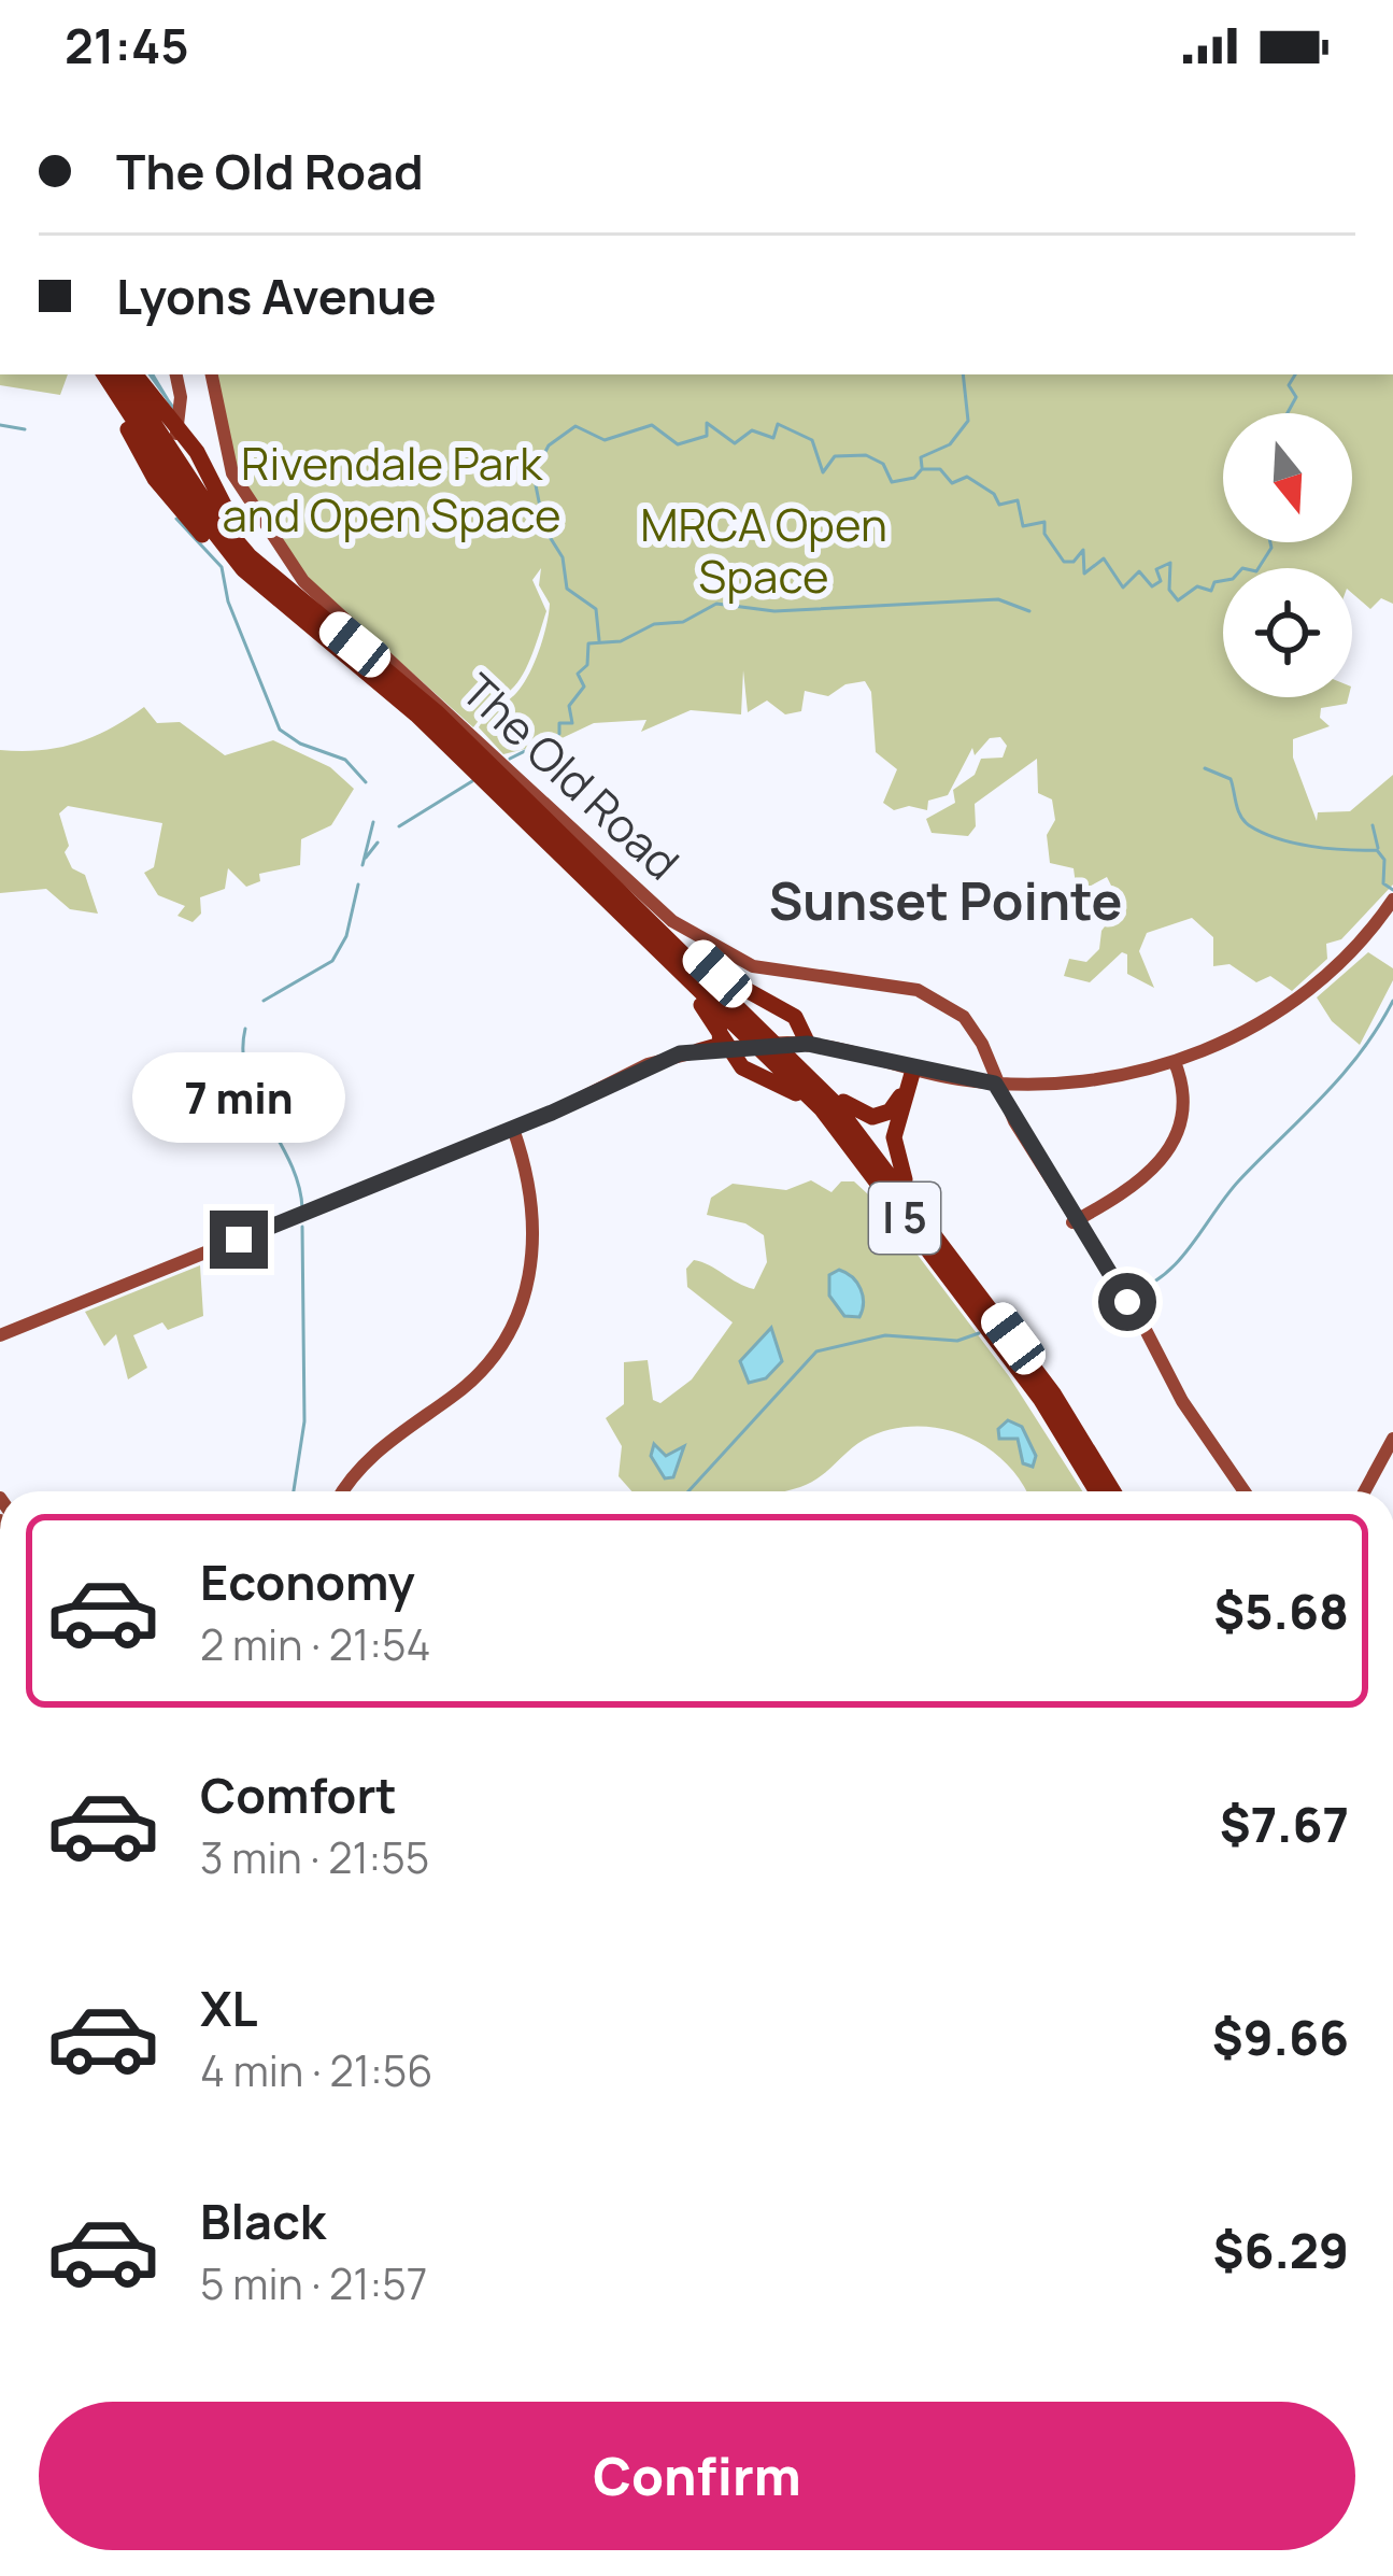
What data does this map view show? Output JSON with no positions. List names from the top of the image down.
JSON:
{
  "streets": {
    "highway": ["I 5"],
    "main road": ["The Old Road"]
  },
  "districts": ["Sunset Pointe"],
  "parks": ["Rivendale Park and Open Space", "MRCA Open Space"],
  "north": "bottom",
  "page": {
    "status": "21:45",
    "banner": ["The Old Road", "Lyons Avenue"],
    "bubble": "7 min",
    "list": [
      {
        "name": "Economy",
        "note": "2 min · 21:54",
        "value": "$5.68"
      },
      {
        "name": "Comfort",
        "note": "3 min · 21:55",
        "value": "$7.67"
      },
      {
        "name": "XL",
        "note": "4 min · 21:56",
        "value": "$9.66"
      },
      {
        "name": "Black",
        "note": "5 min · 21:57",
        "value": "$6.29"
      }
    ],
    "buttons": "Confirm"
  }
}
